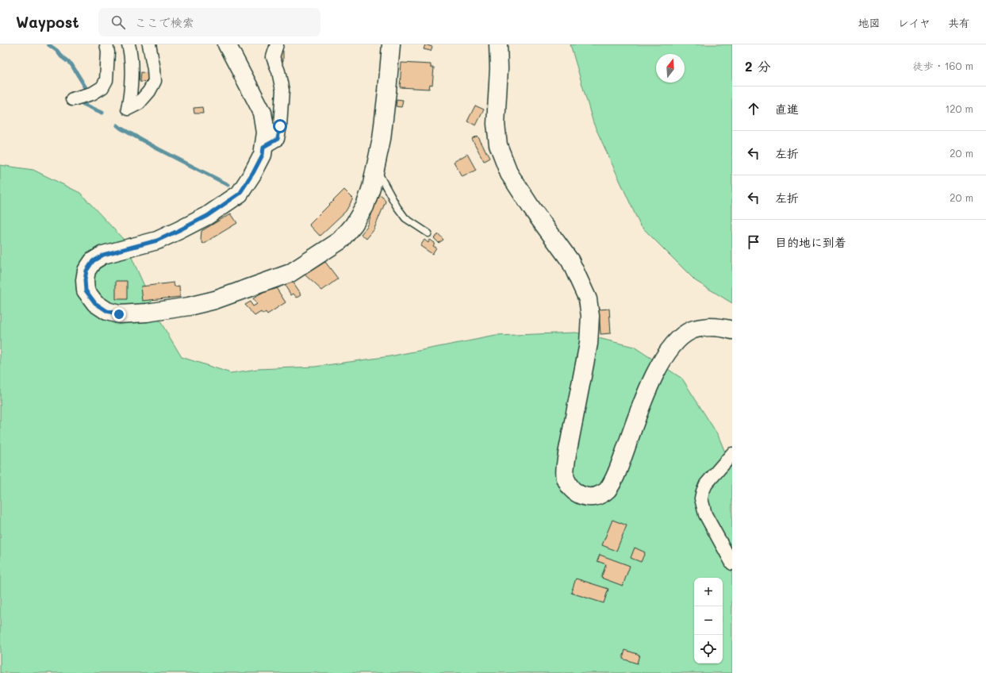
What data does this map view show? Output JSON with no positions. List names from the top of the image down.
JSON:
{
  "north": "top",
  "page": {
    "header": "Waypost",
    "search": "ここで検索",
    "nav": ["地図", "レイヤ", "共有"],
    "heading": ["2 分", "徒歩 · 160 m"],
    "list": [
      ["直進", "120 m"],
      ["左折", "20 m"],
      ["左折", "20 m"],
      "目的地に到着"
    ],
    "map_buttons": ["+", "−"]
  }
}
